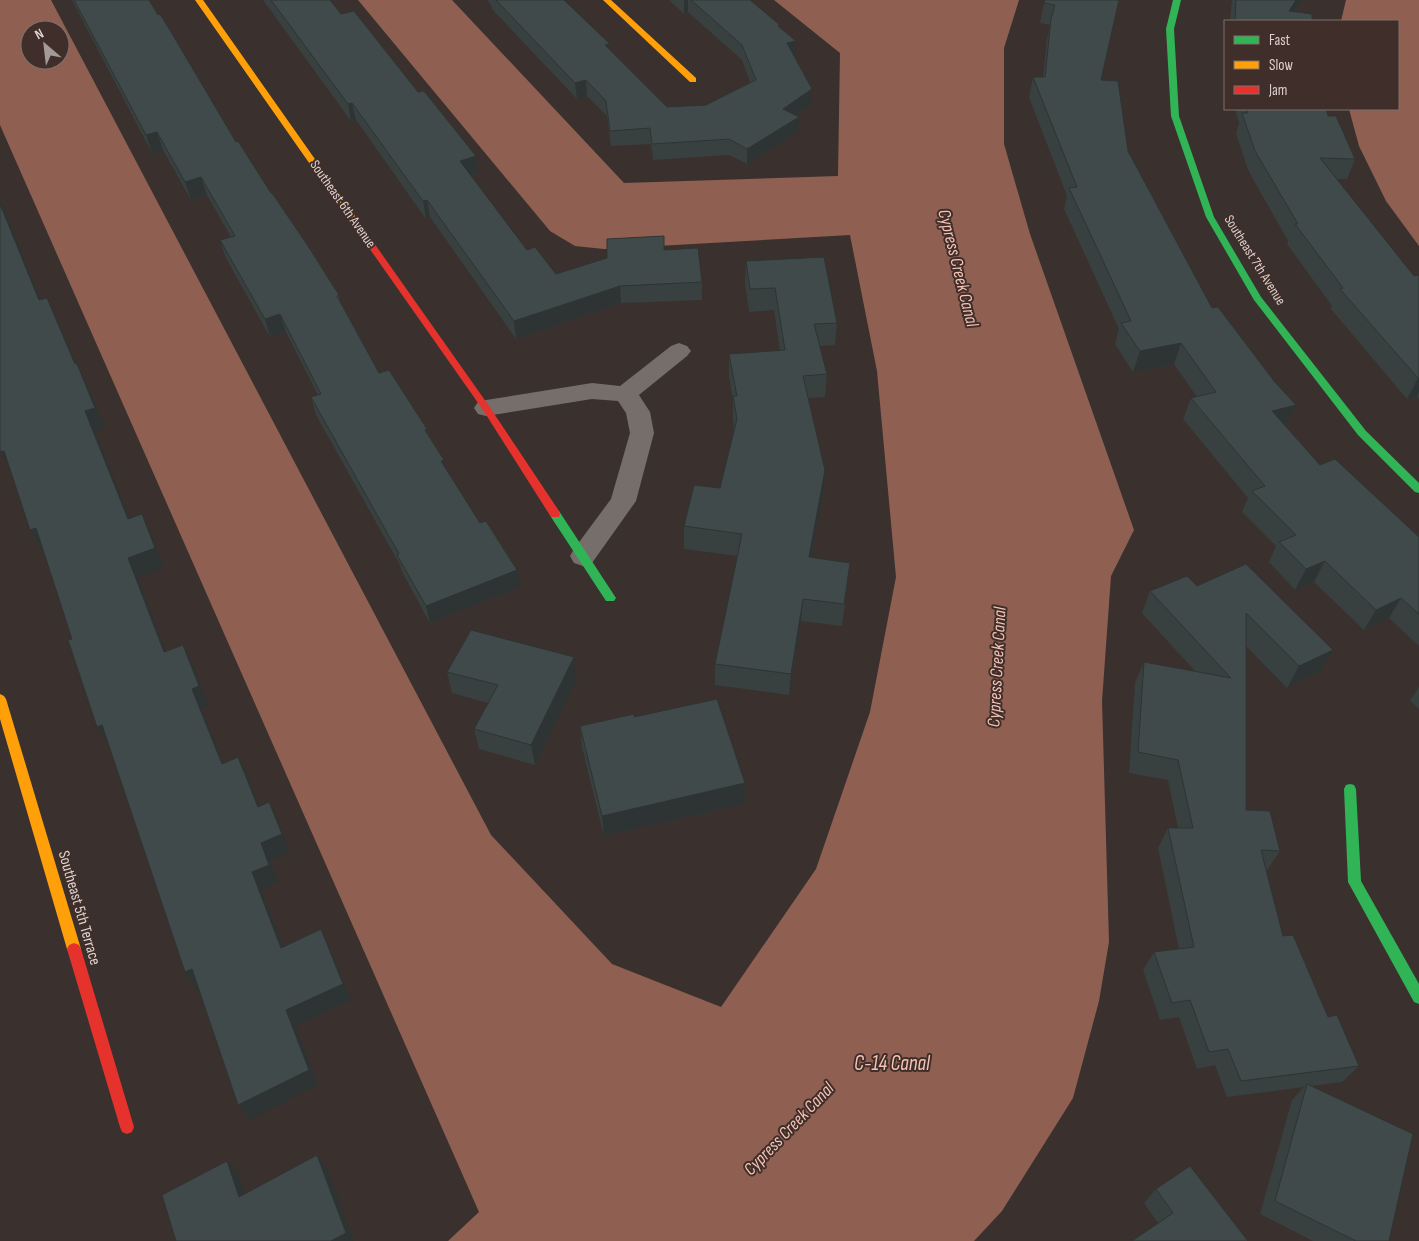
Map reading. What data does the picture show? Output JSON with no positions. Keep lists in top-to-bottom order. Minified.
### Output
{"streets":{"street":["Southeast 6th Avenue","Southeast 7th Avenue","Southeast 5th Terrace"]},"water":["Cypress Creek Canal","C-14 Canal"],"legend":["Fast","Slow","Jam"],"north":"top left"}
